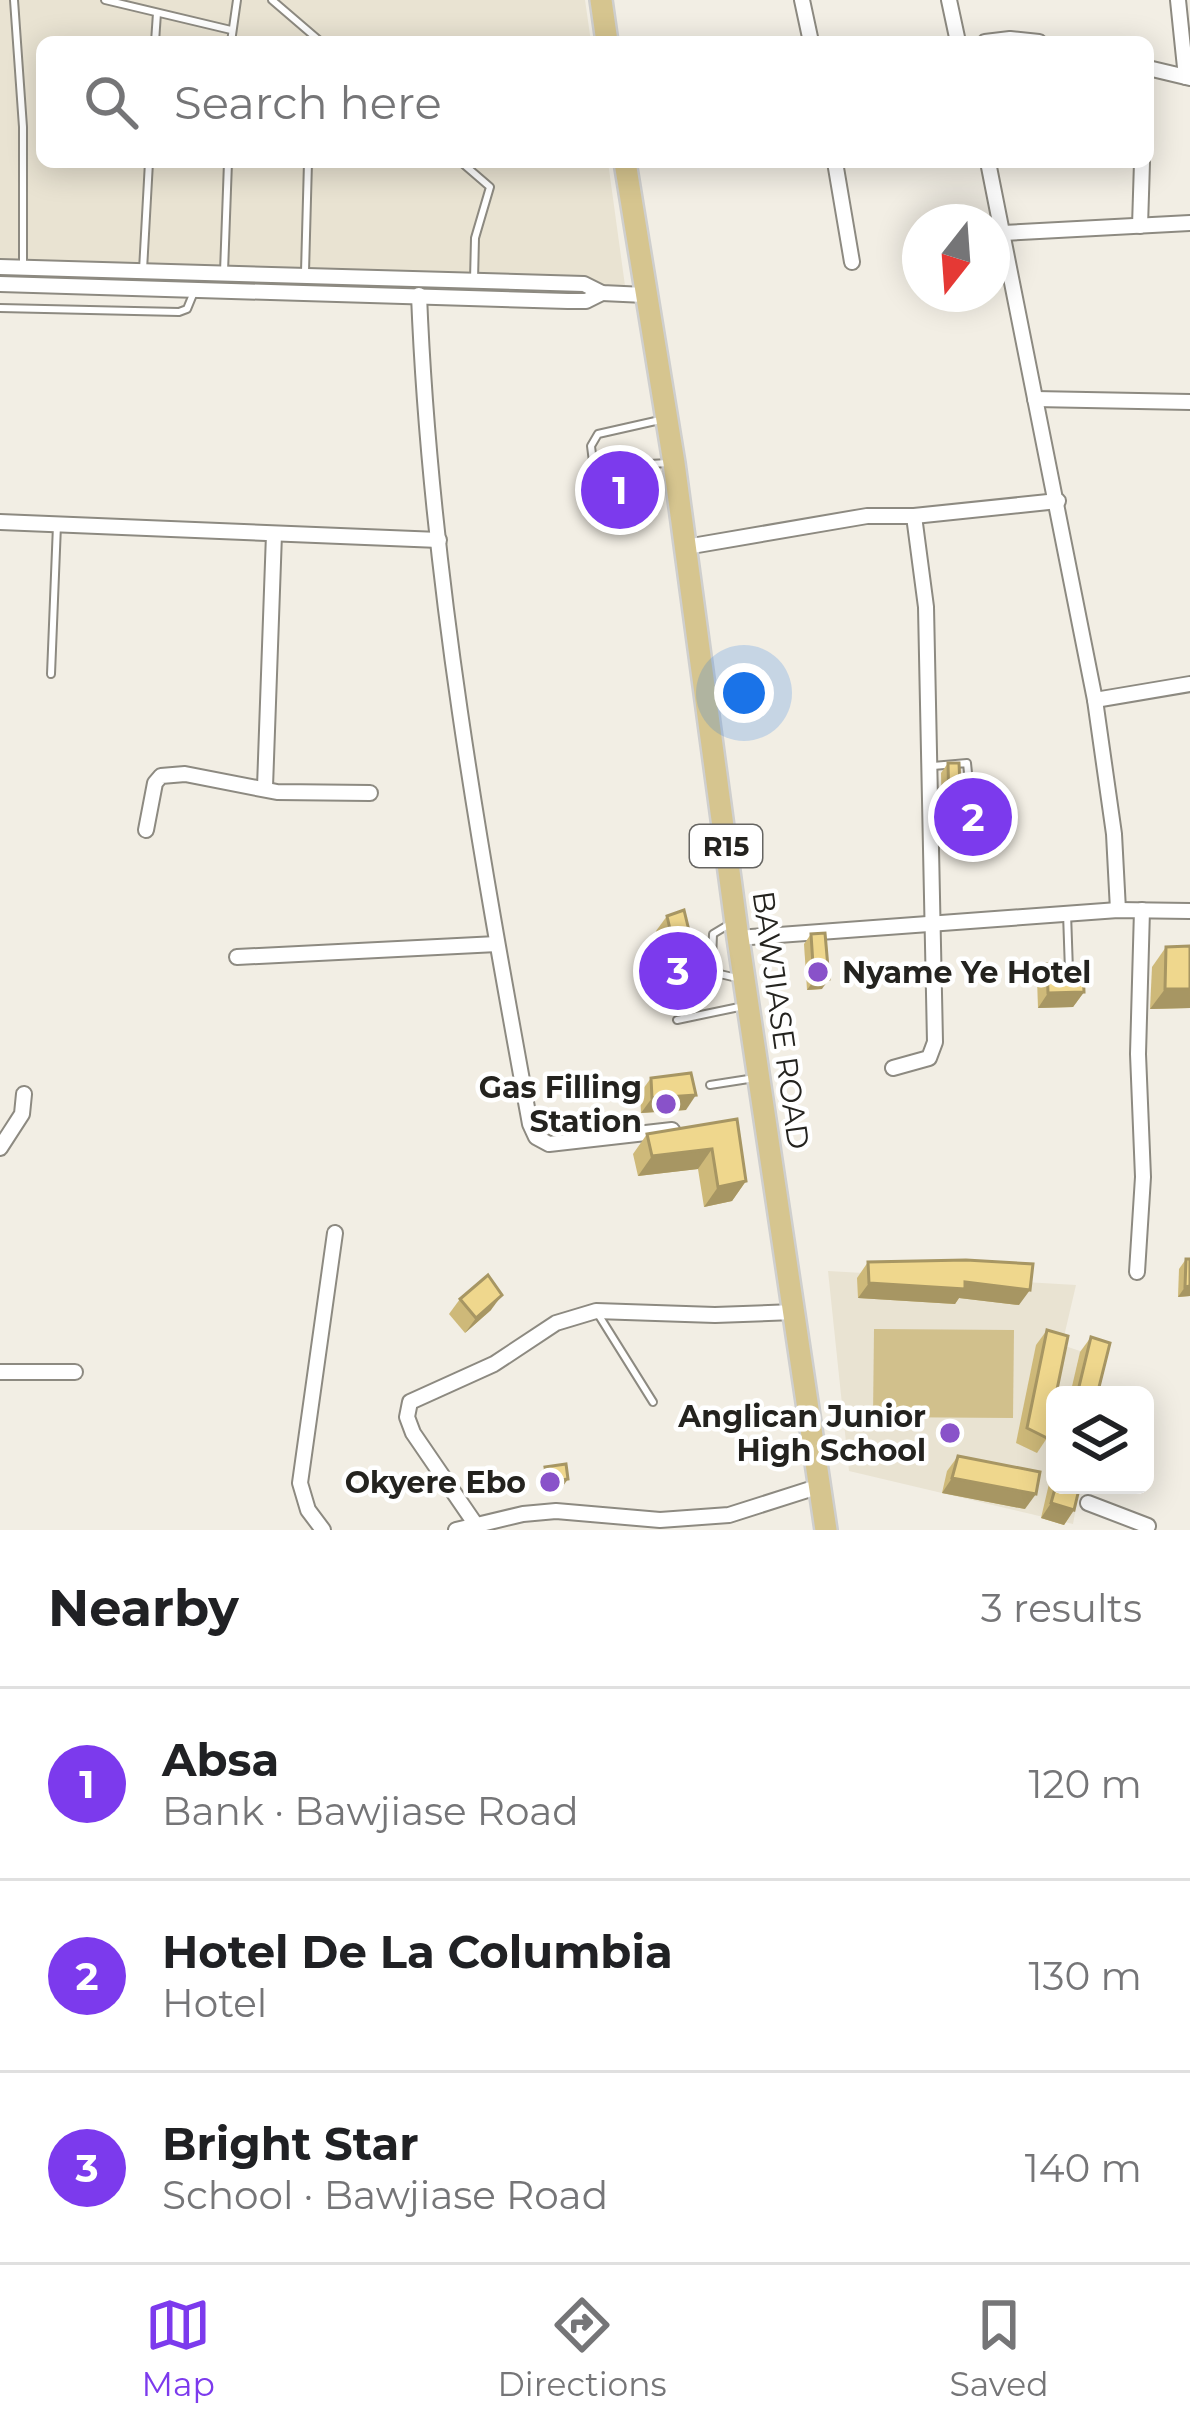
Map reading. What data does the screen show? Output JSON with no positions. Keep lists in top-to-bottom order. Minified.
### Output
{"streets":{"main road":["R15","BAWJIASE ROAD"]},"places":["Nyame Ye Hotel","Gas Filling Station","Anglican Junior High School","Okyere Ebo"],"north":"bottom","page":{"search":"Search here","pins":["1","2","3"],"heading":["Nearby","3 results"],"list":[{"mark":"1","name":"Absa","note":"Bank · Bawjiase Road","value":"120 m"},{"mark":"2","name":"Hotel De La Columbia","note":"Hotel","value":"130 m"},{"mark":"3","name":"Bright Star","note":"School · Bawjiase Road","value":"140 m"}],"nav":["Map","Directions","Saved"]}}
